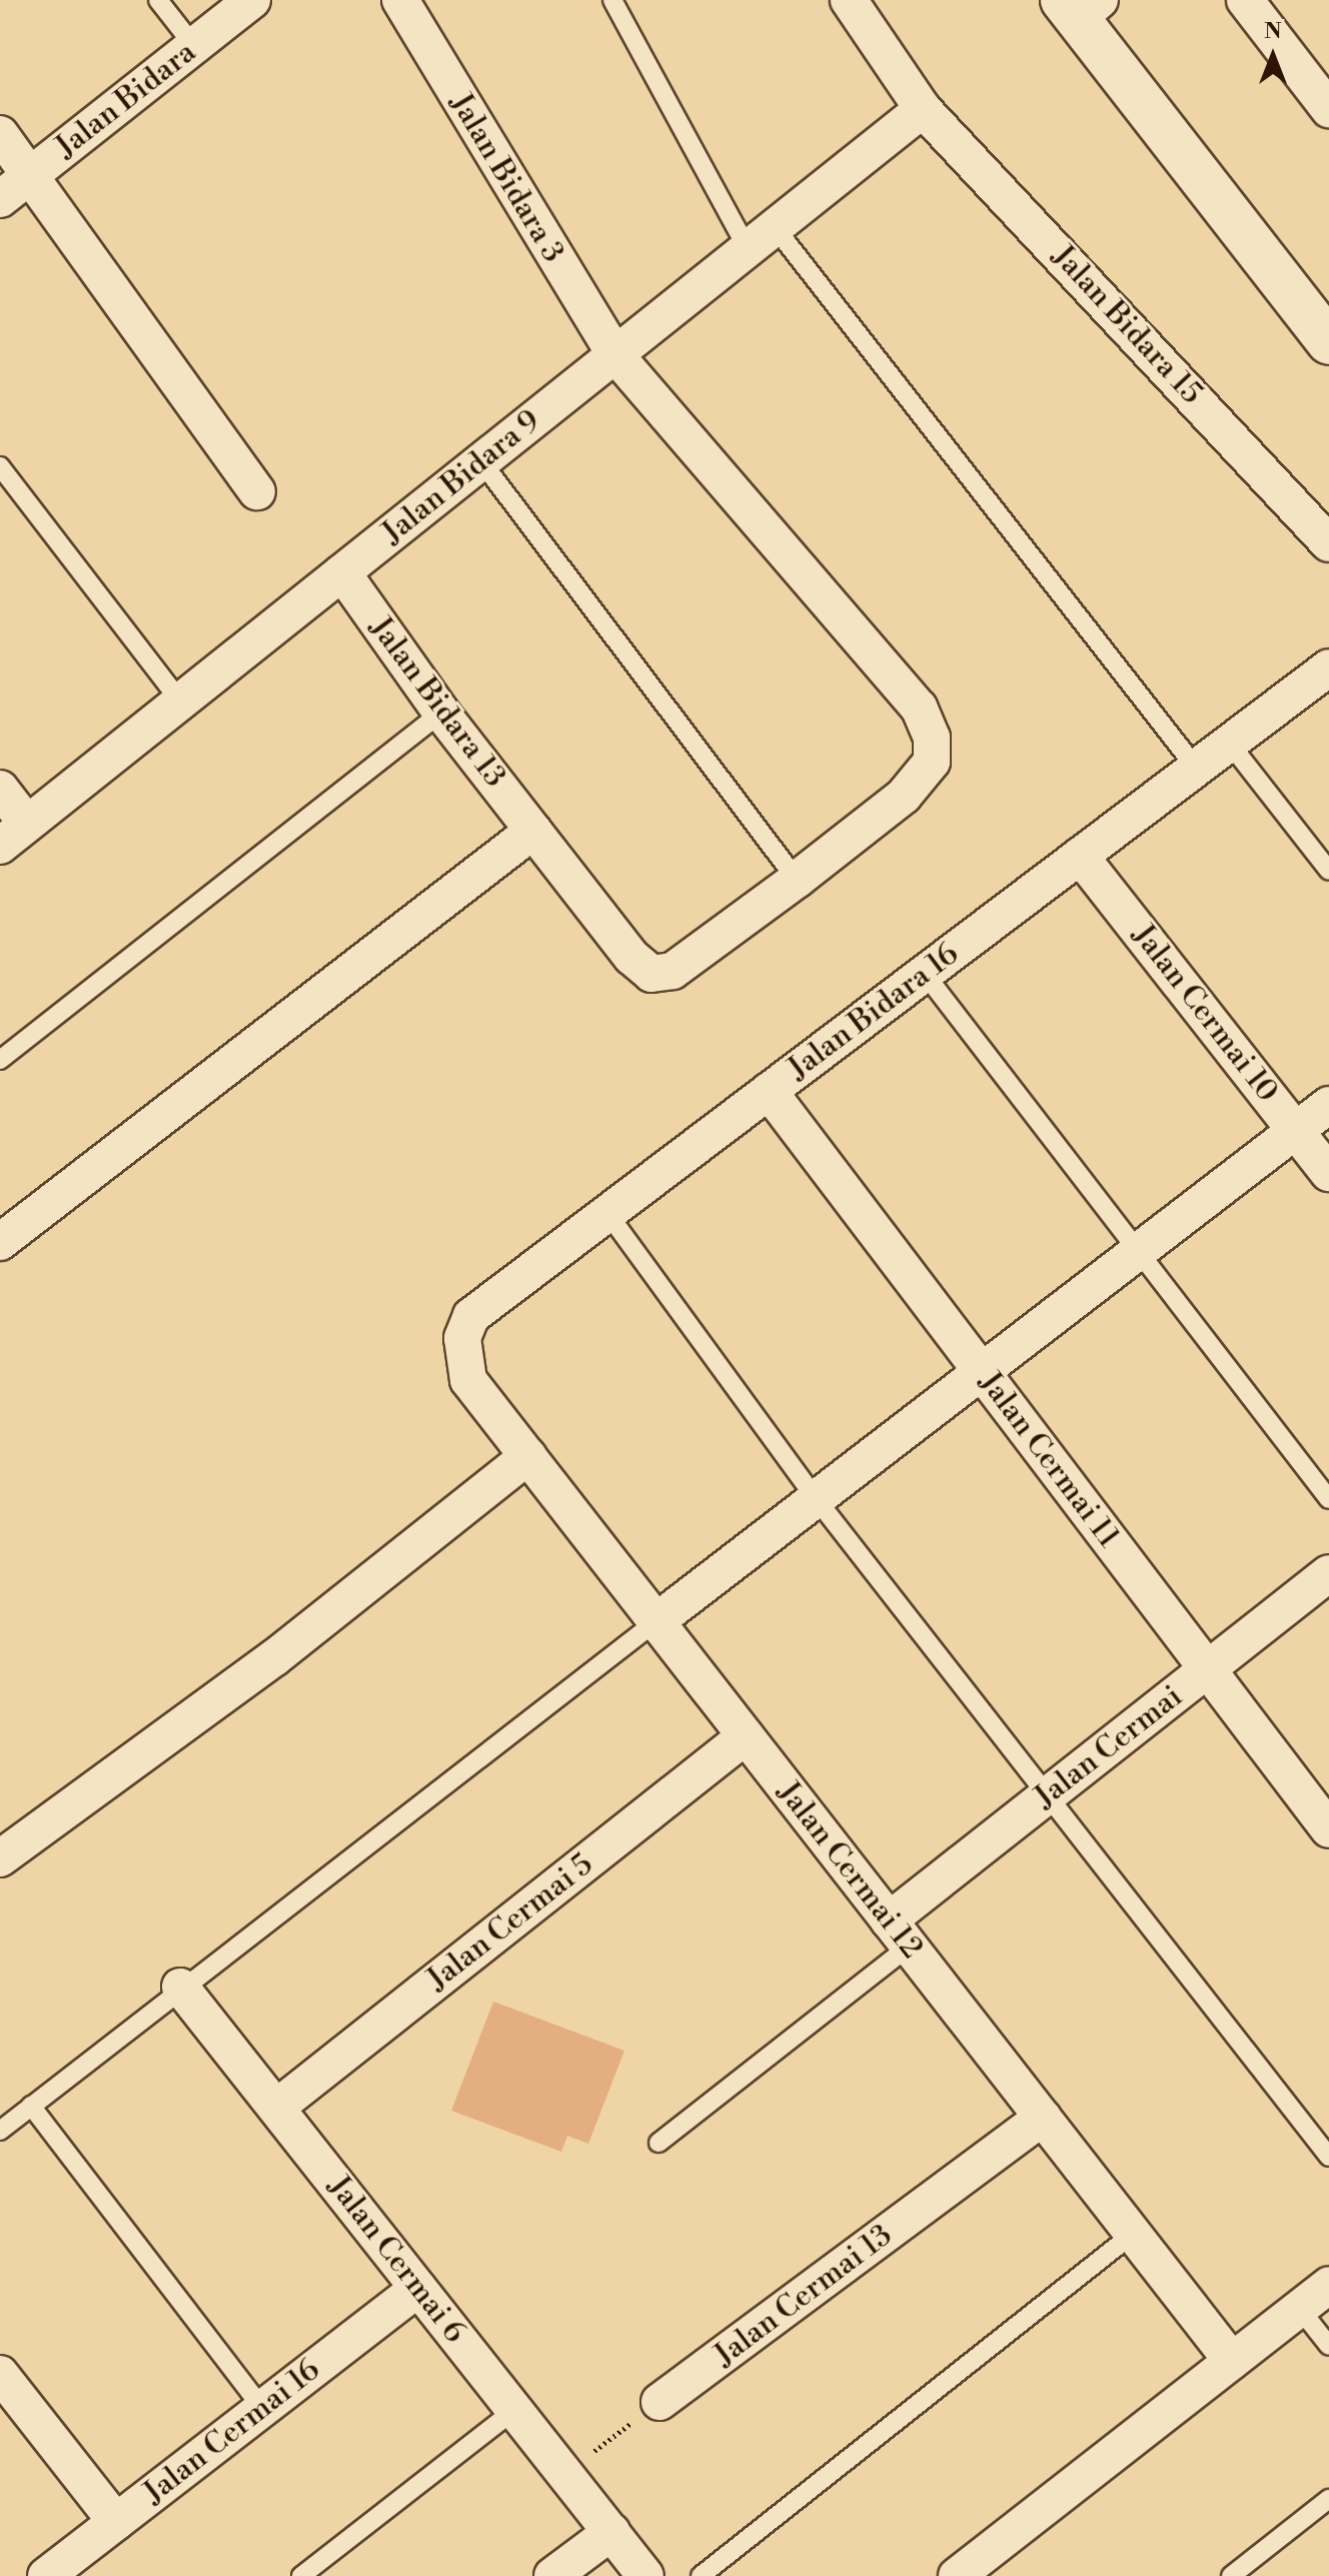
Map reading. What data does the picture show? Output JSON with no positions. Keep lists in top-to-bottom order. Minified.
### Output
{"streets":{"street":["Jalan Bidara","Jalan Bidara 3","Jalan Bidara 15","Jalan Bidara 9","Jalan Bidara 13","Jalan Bidara 16","Jalan Cermai 10","Jalan Cermai 11","Jalan Cermai","Jalan Cermai 12","Jalan Cermai 5","Jalan Cermai 6","Jalan Cermai 13","Jalan Cermai 16"]},"crossings":[["Jalan Bidara 3","Jalan Bidara 9"],["Jalan Bidara 3","Jalan Bidara 13"],["Jalan Bidara 15","Jalan Bidara 9"],["Jalan Bidara 9","Jalan Bidara 13"],["Jalan Bidara 16","Jalan Cermai 10"],["Jalan Bidara 16","Jalan Cermai 11"],["Jalan Bidara 16","Jalan Cermai 12"],["Jalan Cermai 11","Jalan Cermai"],["Jalan Cermai","Jalan Cermai 12"],["Jalan Cermai 12","Jalan Cermai 5"],["Jalan Cermai 12","Jalan Cermai 13"],["Jalan Cermai 5","Jalan Cermai 6"],["Jalan Cermai 6","Jalan Cermai 16"]],"north":"top"}
